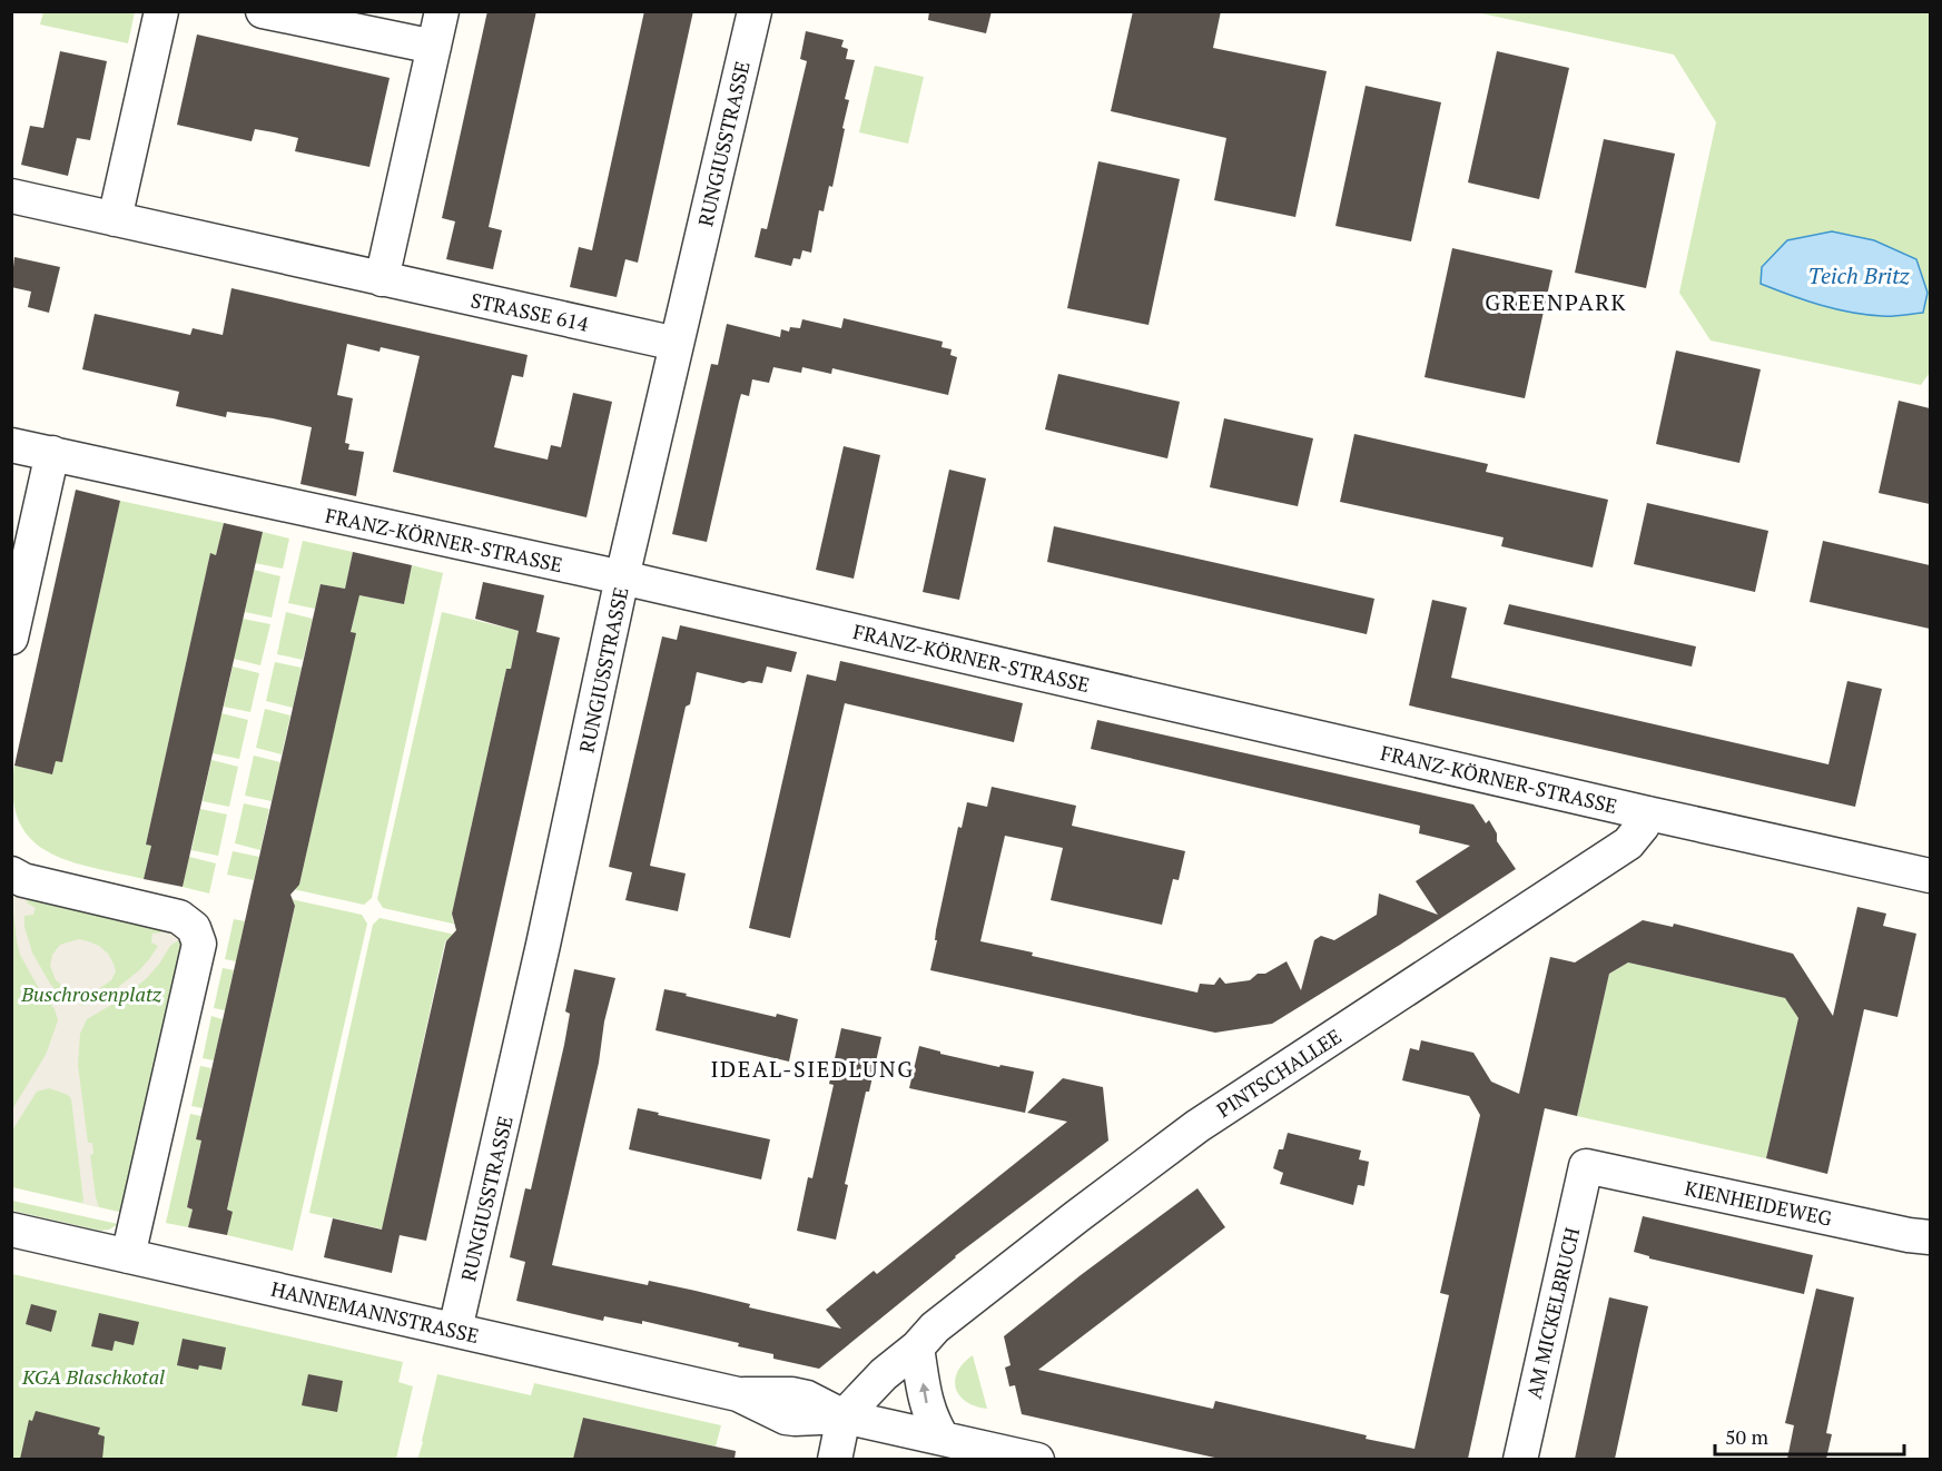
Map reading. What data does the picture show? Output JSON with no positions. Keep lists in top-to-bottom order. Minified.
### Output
{"streets":{"street":["RUNGIUSSTRASSE","STRASSE 614","FRANZ-KÖRNER-STRASSE","PINTSCHALLEE","KIENHEIDEWEG","HANNEMANNSTRASSE","AM MICKELBRUCH"]},"crossings":[["RUNGIUSSTRASSE","STRASSE 614"],["RUNGIUSSTRASSE","FRANZ-KÖRNER-STRASSE"],["RUNGIUSSTRASSE","HANNEMANNSTRASSE"],["FRANZ-KÖRNER-STRASSE","PINTSCHALLEE"],["PINTSCHALLEE","HANNEMANNSTRASSE"],["KIENHEIDEWEG","AM MICKELBRUCH"]],"districts":["GREENPARK","IDEAL-SIEDLUNG"],"water":["Teich Britz"],"parks":["Buschrosenplatz","KGA Blaschkotal"],"scale_bar":"50 m"}
